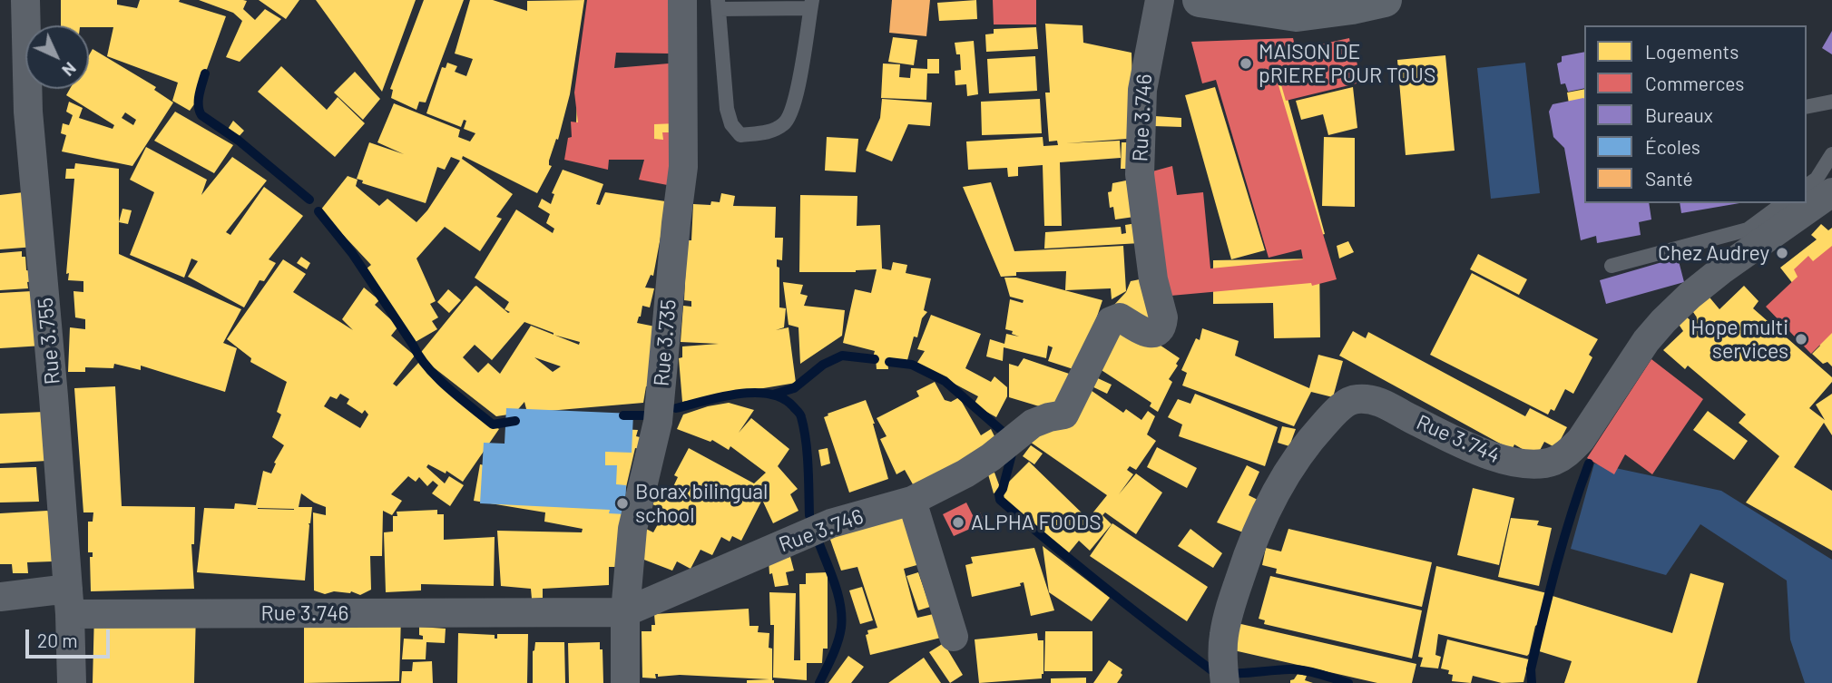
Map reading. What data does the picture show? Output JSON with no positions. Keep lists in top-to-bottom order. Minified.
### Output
{"streets":{"street":["Rue 3.746","Rue 3.755","Rue 3.735","Rue 3.744"]},"crossings":[["Rue 3.746","Rue 3.755"],["Rue 3.746","Rue 3.735"]],"places":["MAISON DE pRIERE POUR TOUS","Chez Audrey","Hope multi services","Borax bilingual school","ALPHA FOODS"],"legend":["Logements","Commerces","Bureaux","Écoles","Santé"],"scale_bar":"20 m","north":"bottom right"}
